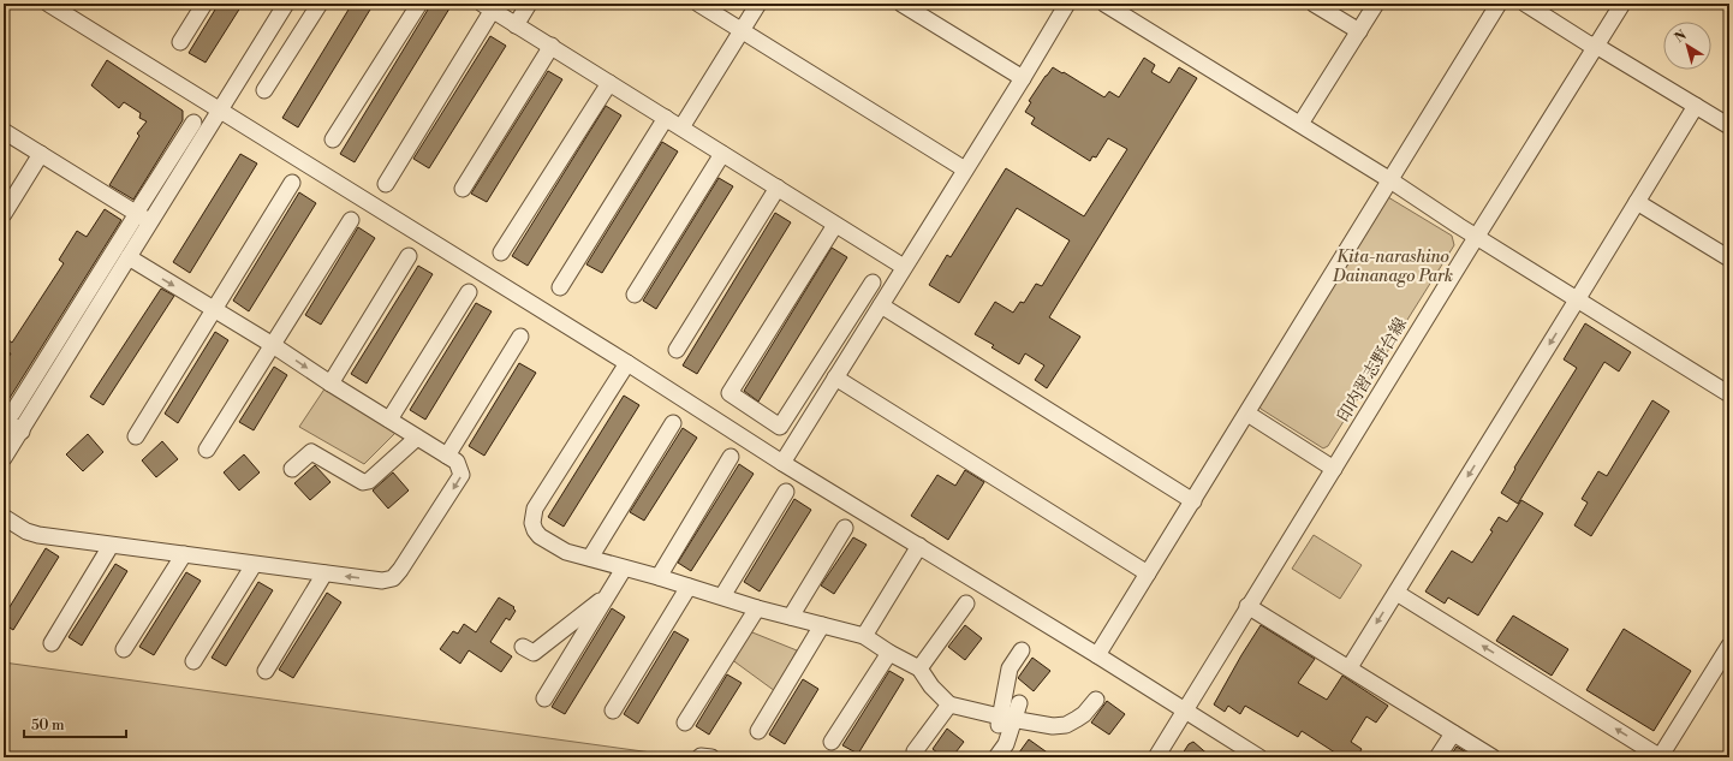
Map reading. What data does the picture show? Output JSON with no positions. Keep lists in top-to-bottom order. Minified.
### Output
{"streets":{"street":["印内習志野台線"]},"parks":["Kita-narashino Dainanago Park"],"scale_bar":"50 m","north":"top left"}
